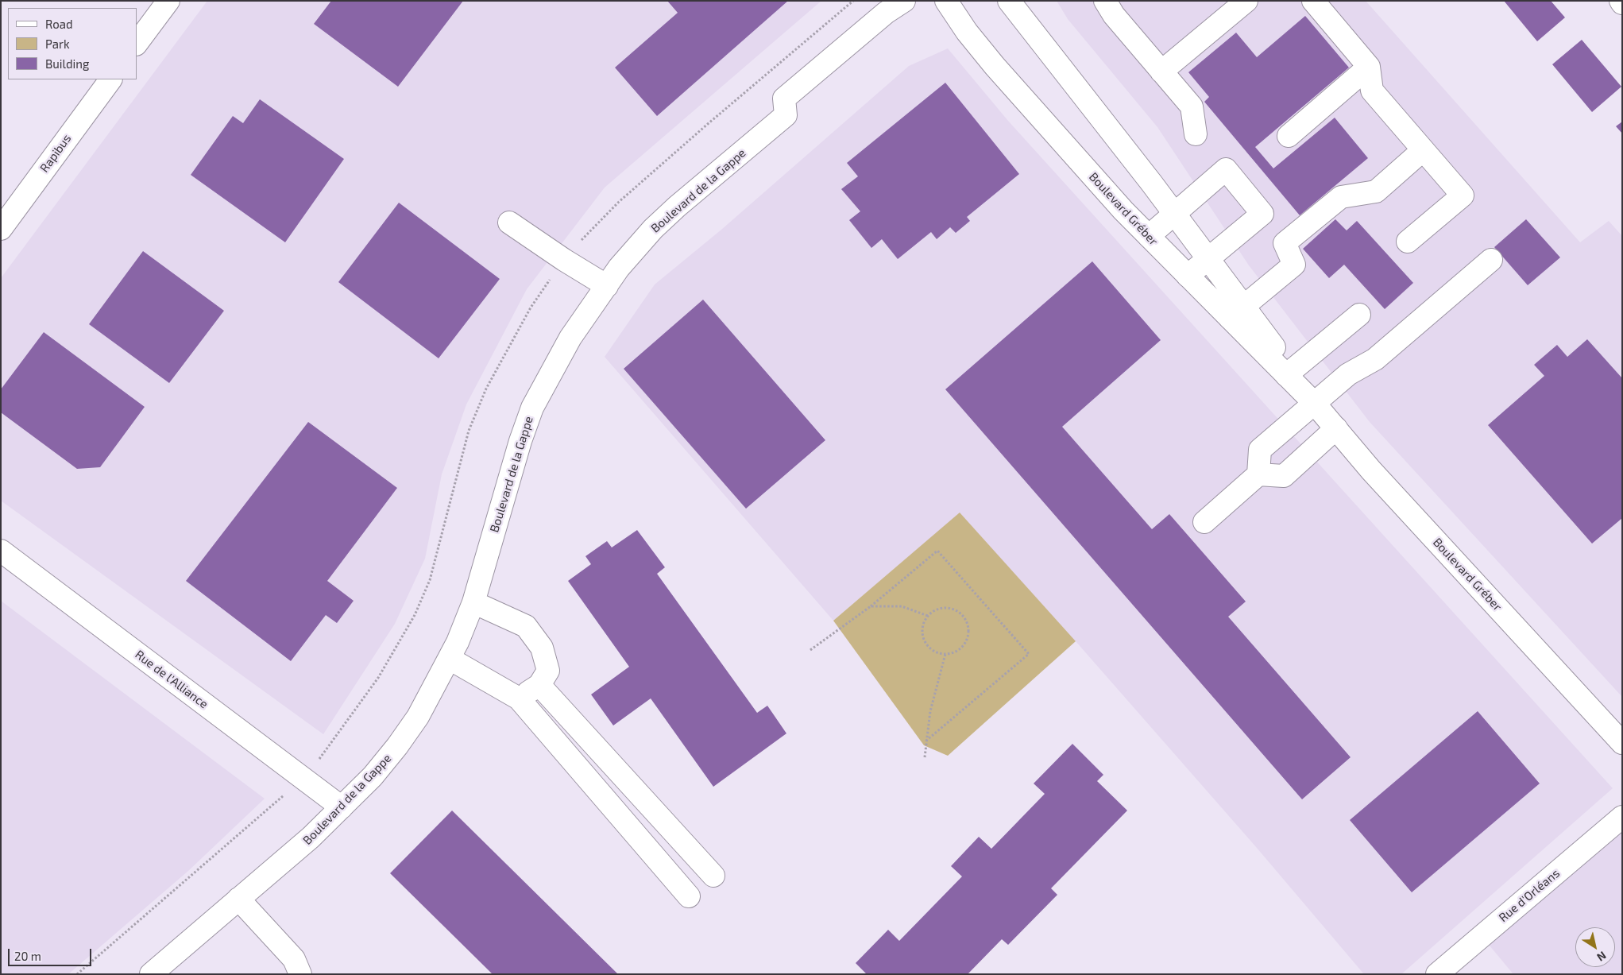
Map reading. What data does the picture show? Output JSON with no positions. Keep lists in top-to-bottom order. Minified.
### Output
{"streets":{"street":["Rapibus","Boulevard de la Gappe","Boulevard Gréber","Rue de l'Alliance","Rue d'Orléans"]},"crossings":[["Boulevard de la Gappe","Rue de l'Alliance"]],"legend":["Road","Park","Building"],"scale_bar":"20 m","north":"bottom right"}
